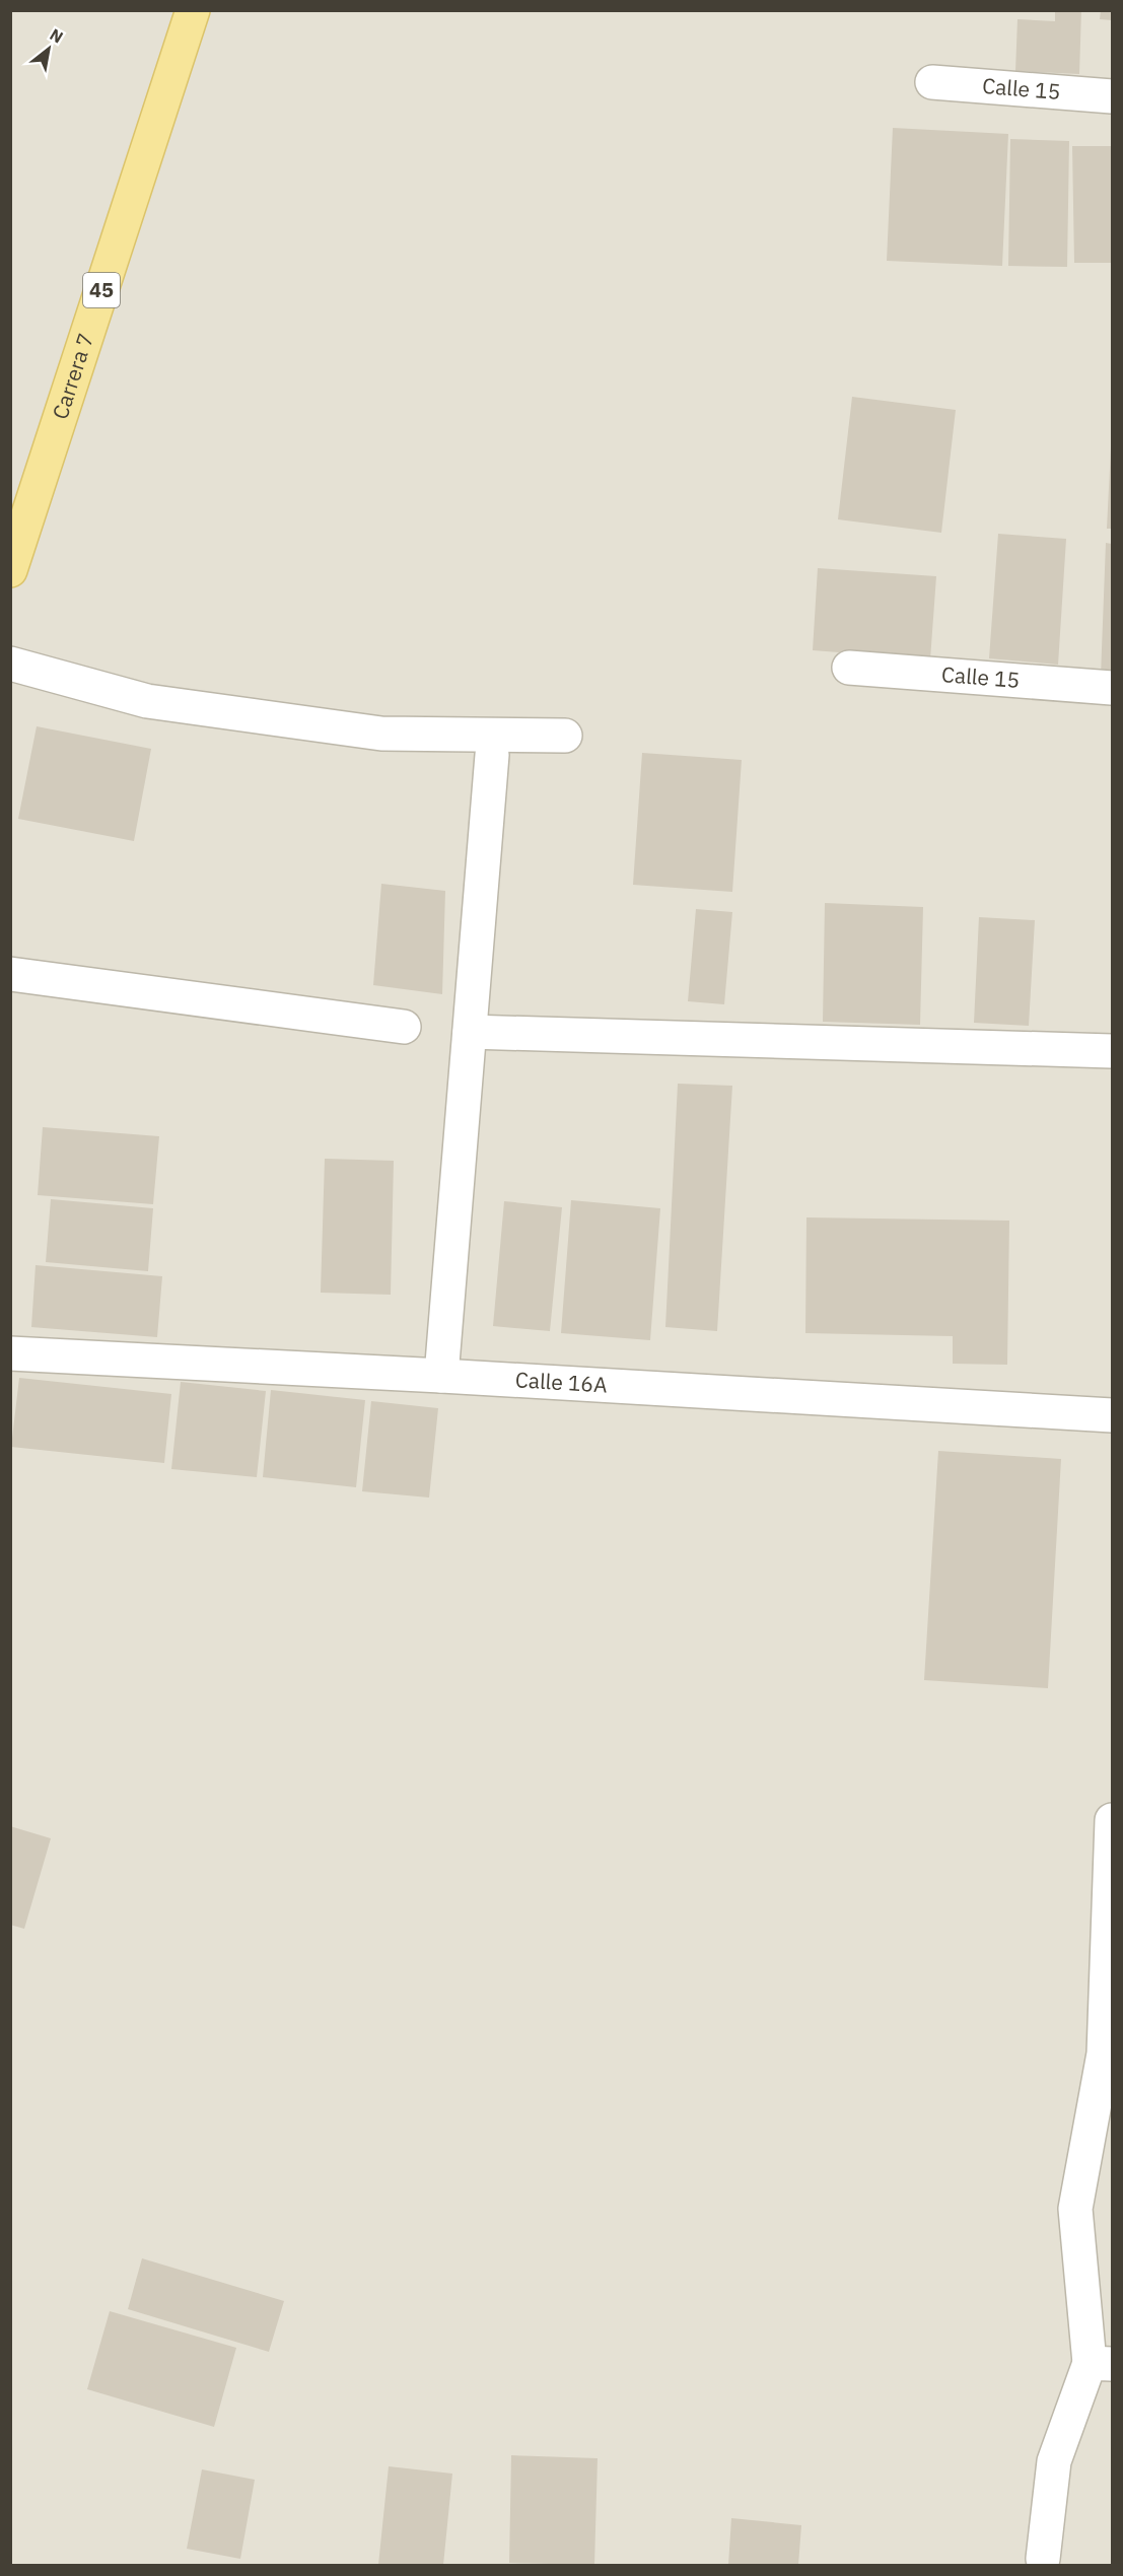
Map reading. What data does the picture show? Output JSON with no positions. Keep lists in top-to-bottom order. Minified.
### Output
{"streets":{"main road":["45","Carrera 7"],"street":["Calle 15","Calle 16A"]},"north":"top right"}
